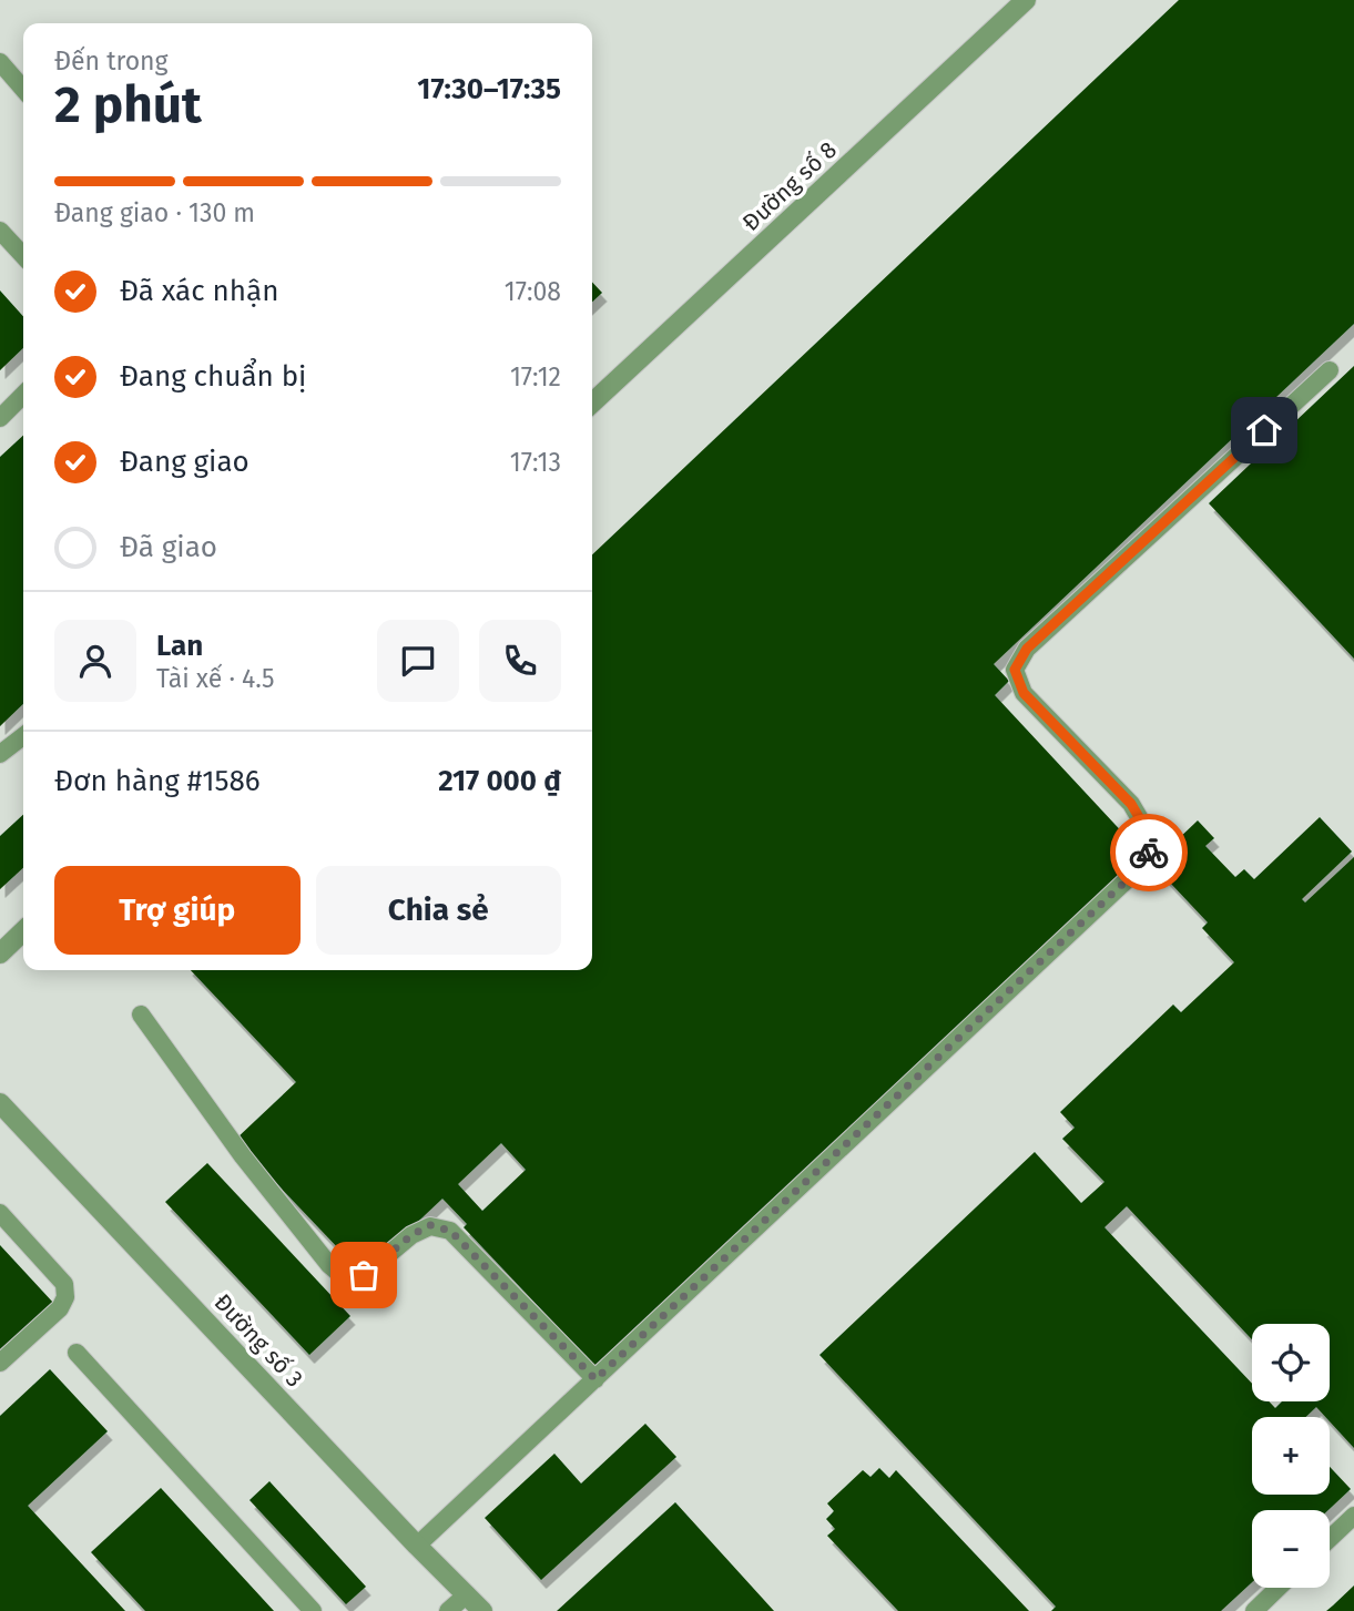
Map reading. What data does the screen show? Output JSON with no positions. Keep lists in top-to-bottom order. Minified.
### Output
{"streets":{"street":["Đường số 8","Đường số 3"]},"page":{"heading":["2 phút","Đến trong","17:30–17:35"],"panel":["Lan","Tài xế · 4.5","Đơn hàng #1586","217 000 ₫"],"bar":"Đang giao · 130 m","list":[["Đã xác nhận","17:08"],["Đang chuẩn bị","17:12"],["Đang giao","17:13"],"Đã giao"],"buttons":["Trợ giúp","Chia sẻ"],"map_buttons":["+","−"]}}
